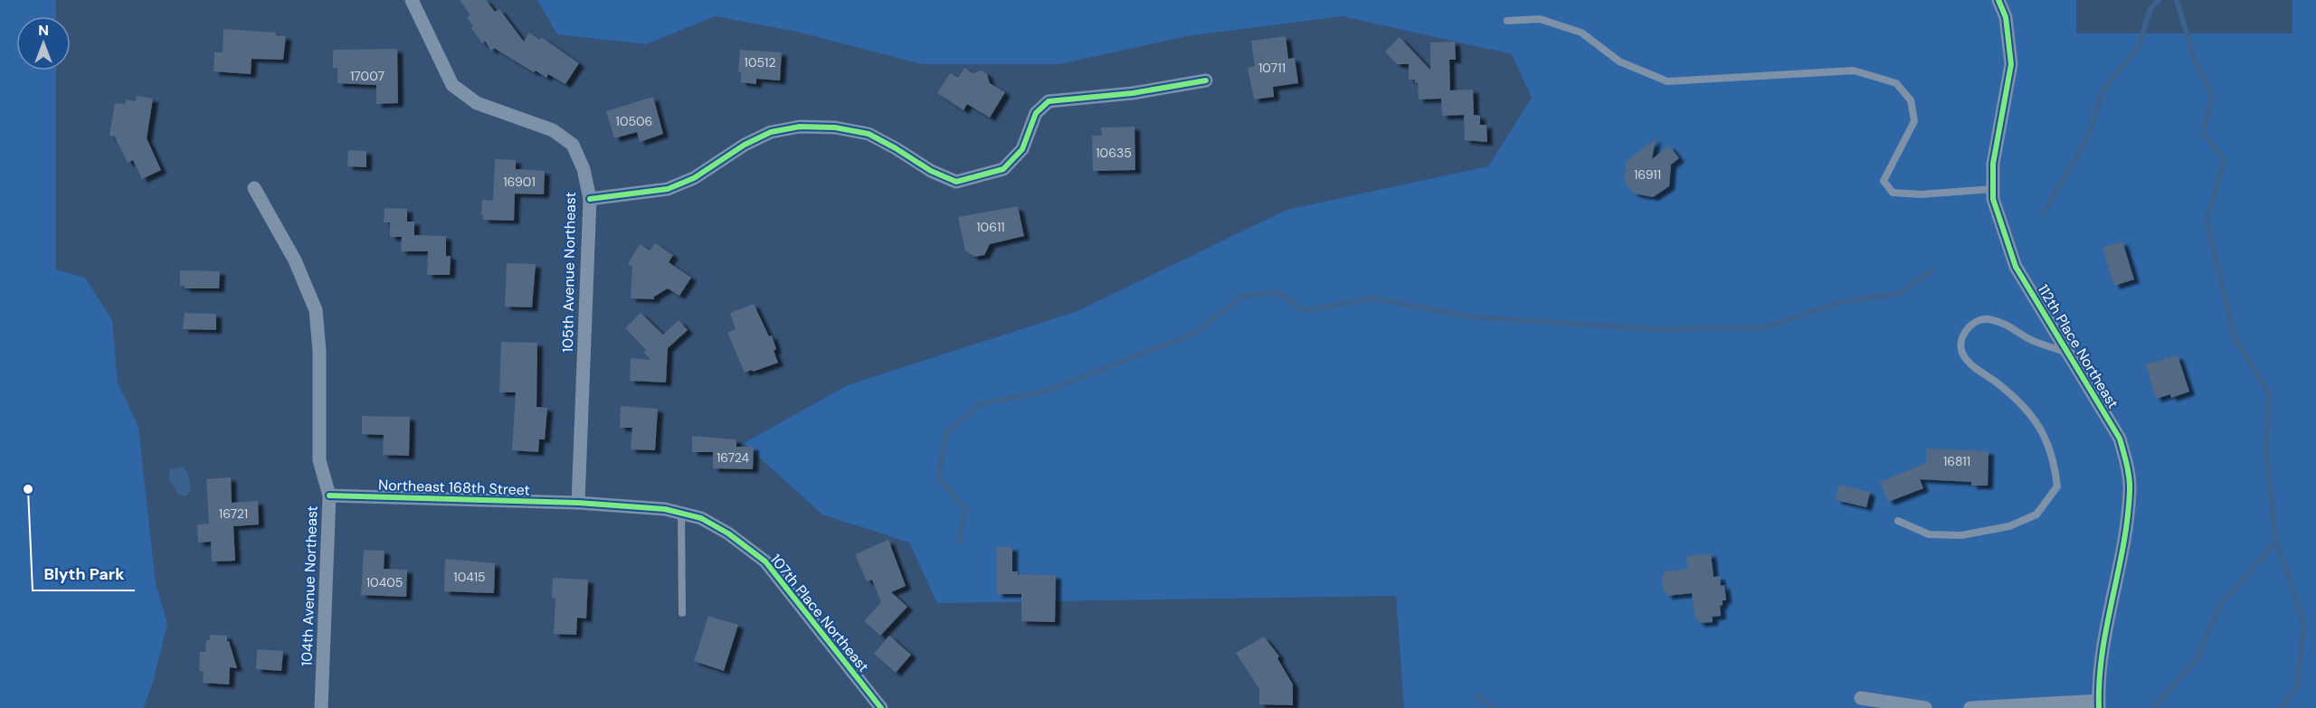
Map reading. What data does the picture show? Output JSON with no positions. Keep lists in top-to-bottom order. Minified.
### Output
{"streets":{"street":["105th Avenue Northeast","112th Place Northeast","Northeast 168th Street","104th Avenue Northeast","107th Place Northeast"]},"crossings":[["105th Avenue Northeast","Northeast 168th Street"],["105th Avenue Northeast","107th Place Northeast"],["Northeast 168th Street","104th Avenue Northeast"],["Northeast 168th Street","107th Place Northeast"]],"places":["Blyth Park"],"house_numbers":["10512","10711","17007","10506","10635","16911","16901","10611","16724","16811","16721","10415","10405"],"north":"top"}
